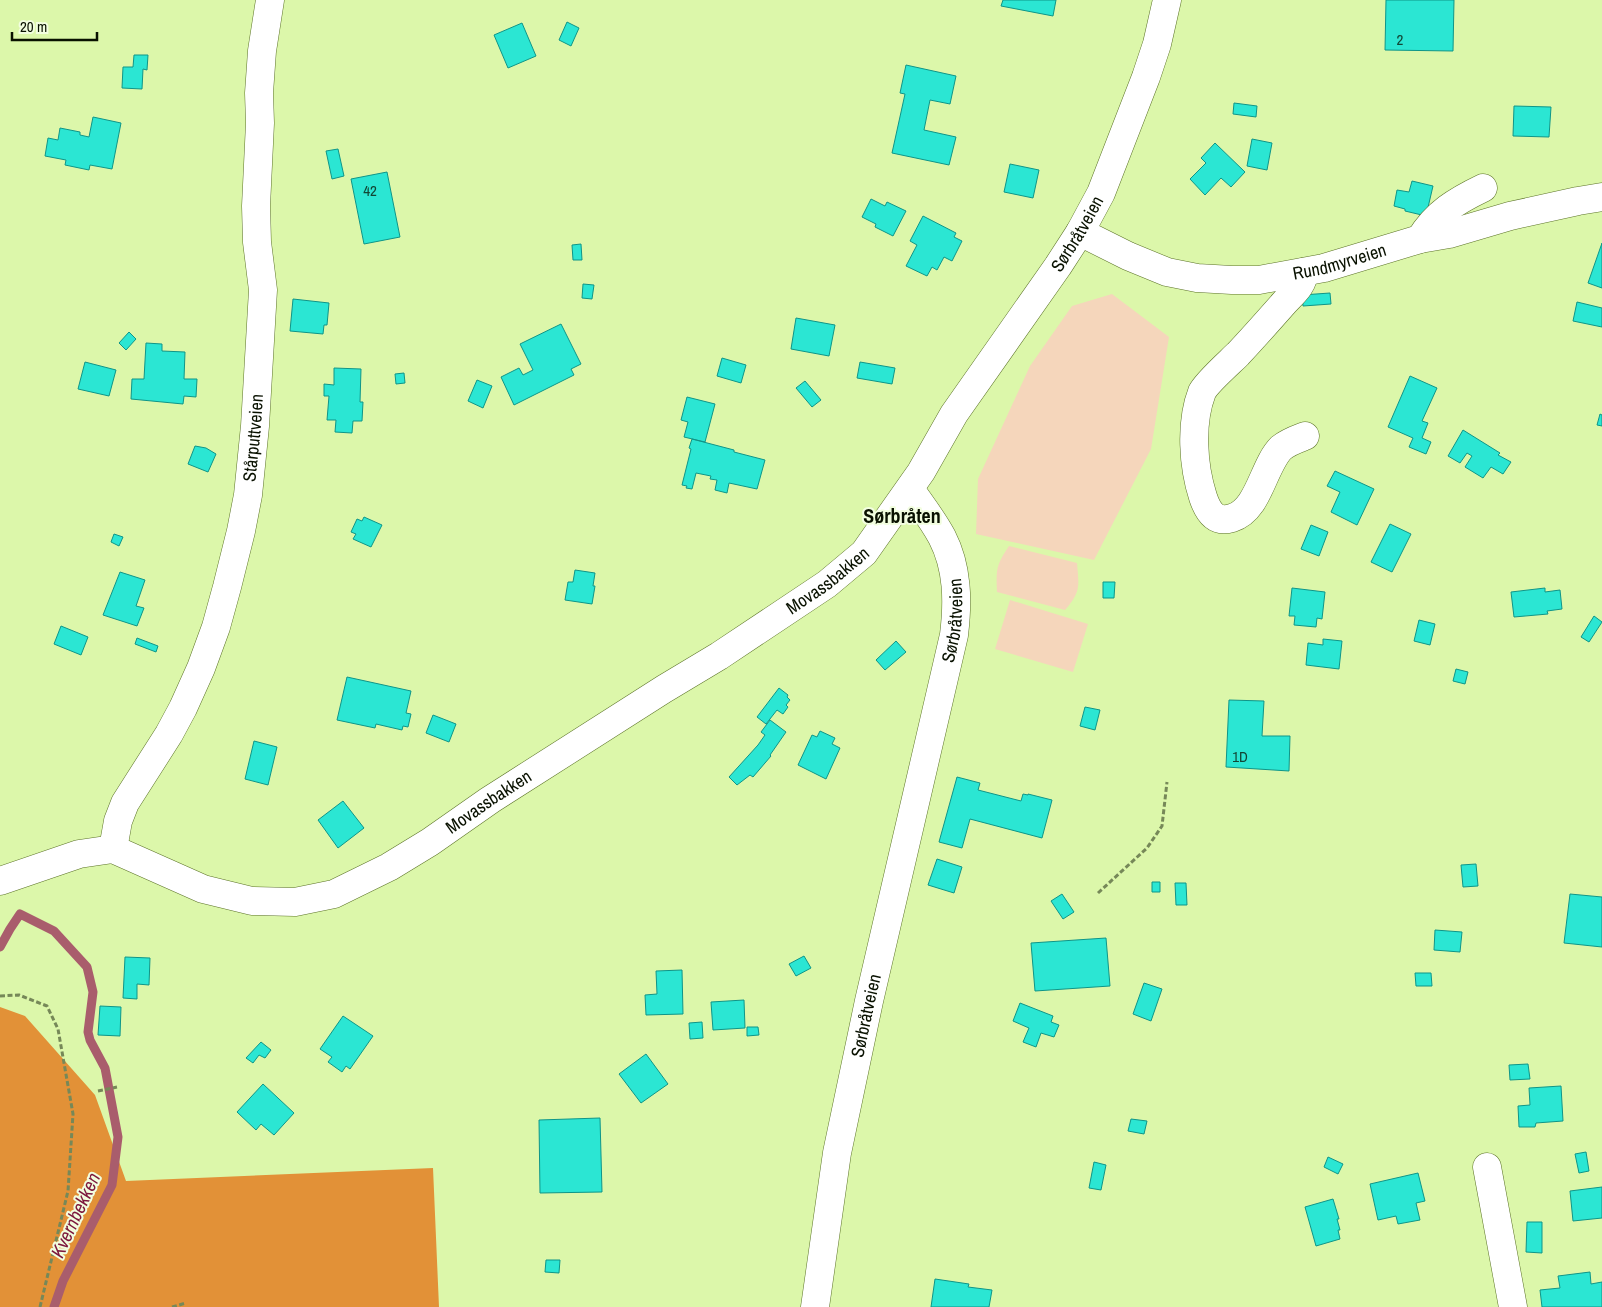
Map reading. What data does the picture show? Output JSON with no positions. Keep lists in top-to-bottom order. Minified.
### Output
{"streets":{"street":["Sørbråtveien","Rundmyrveien","Stårputtveien","Movassbakken"]},"crossings":[["Sørbråtveien","Rundmyrveien"],["Sørbråtveien","Movassbakken"],["Stårputtveien","Movassbakken"]],"districts":["Sørbråten"],"water":["Kvernbekken"],"house_numbers":["2","42","1D"],"scale_bar":"20 m"}
